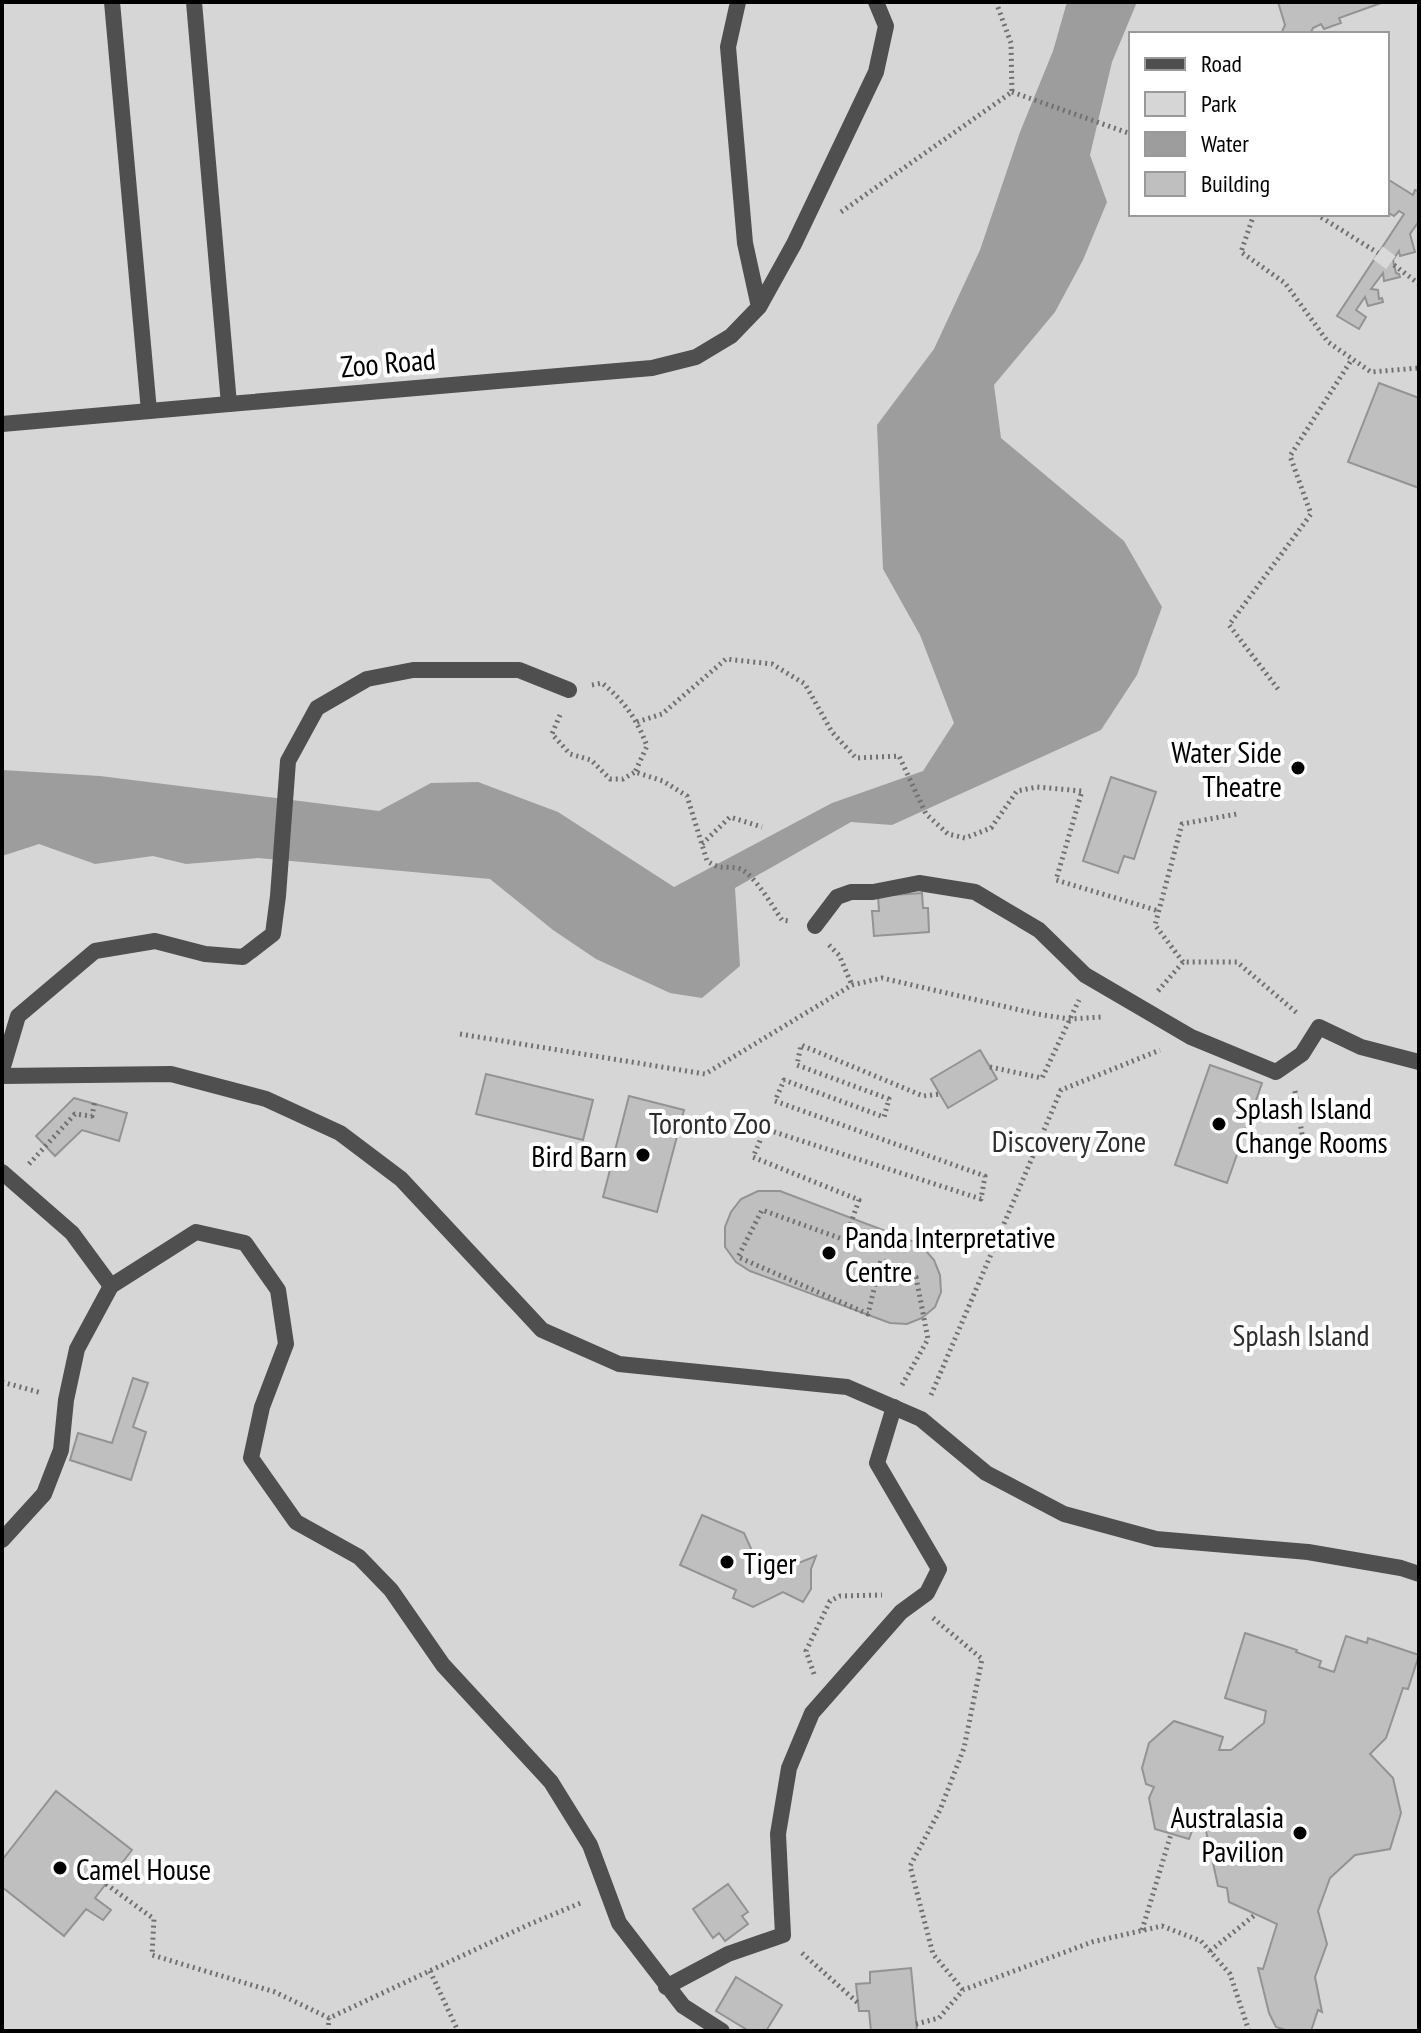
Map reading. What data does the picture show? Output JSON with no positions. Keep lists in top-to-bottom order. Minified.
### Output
{"streets":{"street":["Zoo Road"]},"parks":["Toronto Zoo","Discovery Zone","Splash Island"],"places":["Water Side Theatre","Splash Island Change Rooms","Bird Barn","Panda Interpretative Centre","Tiger","Australasia Pavilion","Camel House"],"legend":["Road","Park","Water","Building"]}
